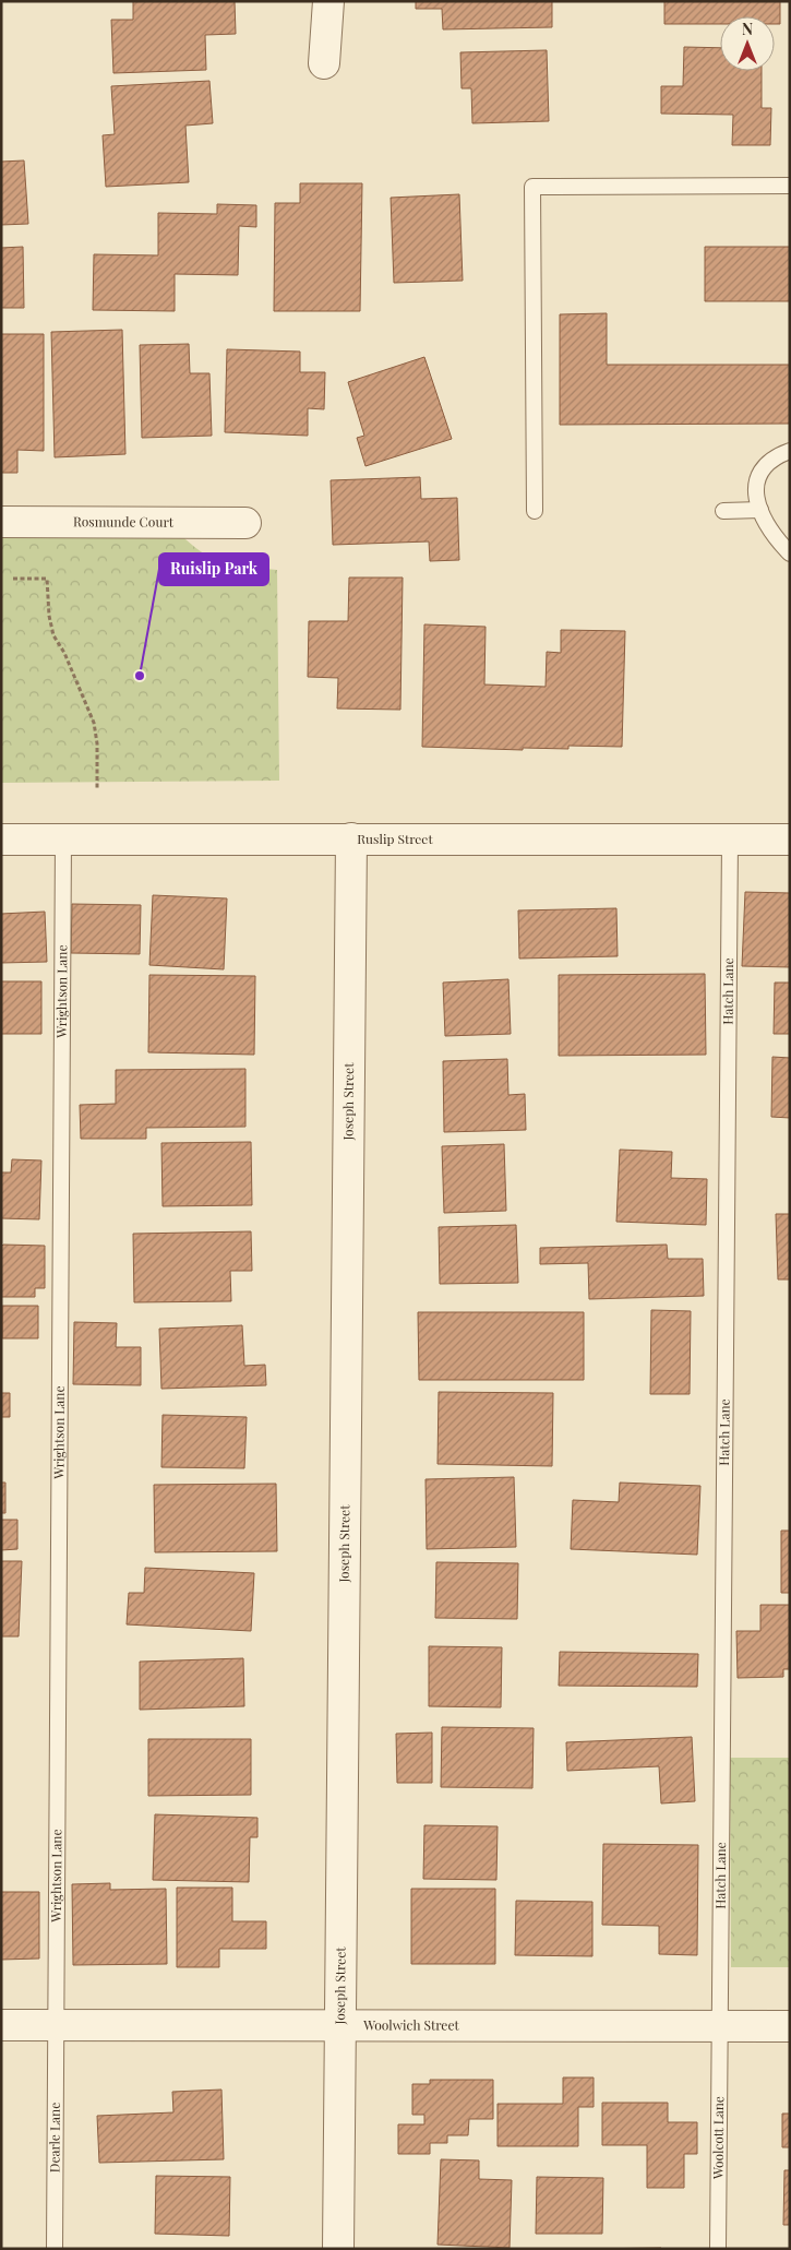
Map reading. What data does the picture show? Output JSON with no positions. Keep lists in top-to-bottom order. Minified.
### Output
{"streets":{"street":["Rosmunde Court","Ruslip Street","Joseph Street","Woolwich Street"],"lane":["Wrightson Lane","Hatch Lane","Dearle Lane","Woolcott Lane"]},"crossings":[["Ruslip Street","Wrightson Lane"],["Ruslip Street","Hatch Lane"],["Ruslip Street","Joseph Street"],["Wrightson Lane","Woolwich Street"],["Wrightson Lane","Dearle Lane"],["Hatch Lane","Woolwich Street"],["Hatch Lane","Woolcott Lane"],["Joseph Street","Woolwich Street"],["Woolwich Street","Dearle Lane"],["Woolwich Street","Woolcott Lane"]],"places":["Ruislip Park"],"north":"top"}
